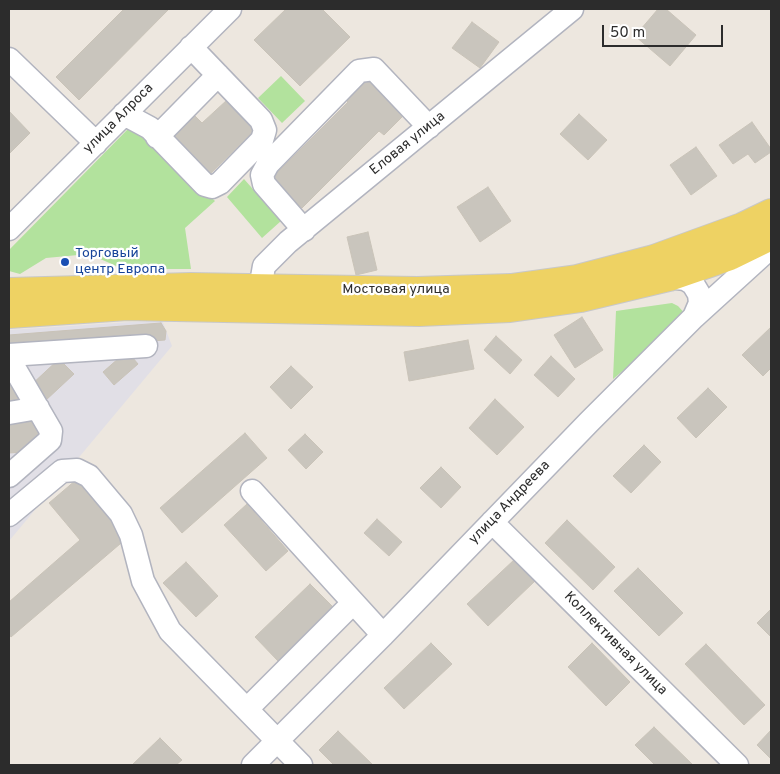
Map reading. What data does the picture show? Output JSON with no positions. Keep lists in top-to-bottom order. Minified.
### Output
{"streets":{"main road":["Мостовая улица"],"street":["улица Алроса","Еловая улица","улица Андреева","Коллективная улица"]},"crossings":[["Еловая улица","Мостовая улица"],["улица Андреева","Коллективная улица"]],"places":["Торговый центр Европа"],"scale_bar":"50 m"}
